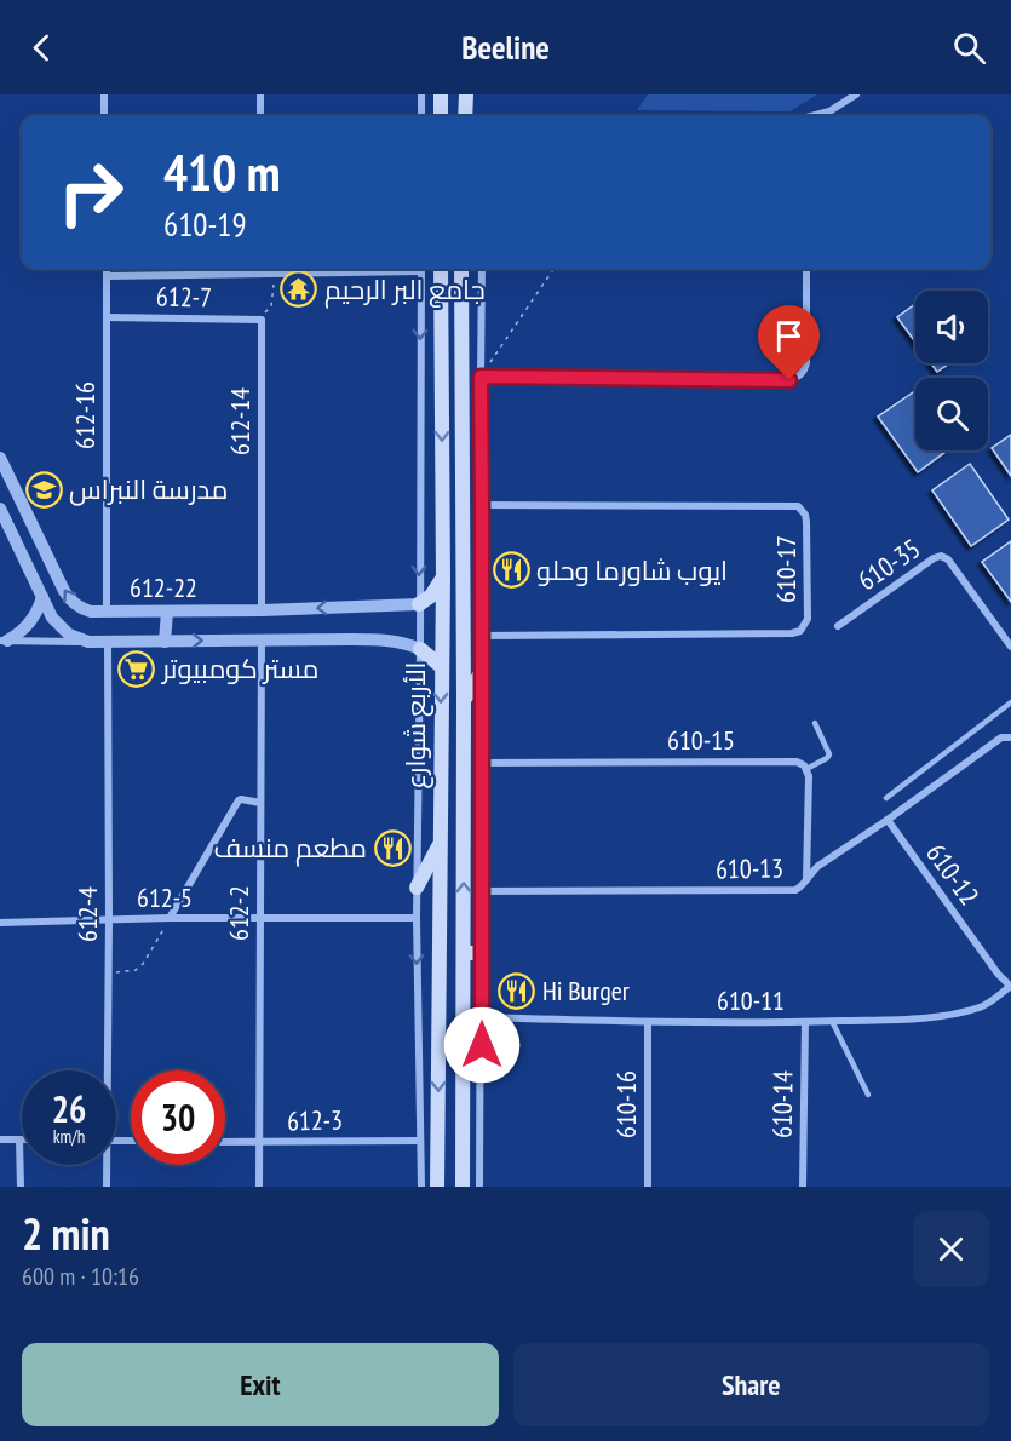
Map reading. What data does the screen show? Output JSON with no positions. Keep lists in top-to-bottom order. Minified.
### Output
{"streets":{"main road":["الأربع شوارع"],"street":["612-7","612-16","612-14","610-35","610-17","612-22","610-15","610-13","610-12","612-5","612-2","612-4","610-11","610-16","610-14","612-3"]},"crossings":[["612-7","612-16"],["612-7","612-14"],["612-16","612-22"],["612-14","612-22"],["612-22","612-2"],["612-22","612-4"],["610-13","610-12"],["610-12","610-11"],["612-5","612-2"],["612-5","612-4"],["612-2","612-3"],["610-11","610-16"],["610-11","610-14"]],"places":{"temple":["جامع البر الرحيم"],"school or university":["مدرسة النبراس"],"restaurant":["ايوب شاورما وحلو","مطعم منسف","Hi Burger"],"supermarket":["مستر كومبيوتر"]},"page":{"header":"Beeline","turn":["410 m","610-19"],"speed":"26 km/h","limit":"30","heading":["2 min","600 m · 10:16"],"buttons":["Exit","Share"]}}
